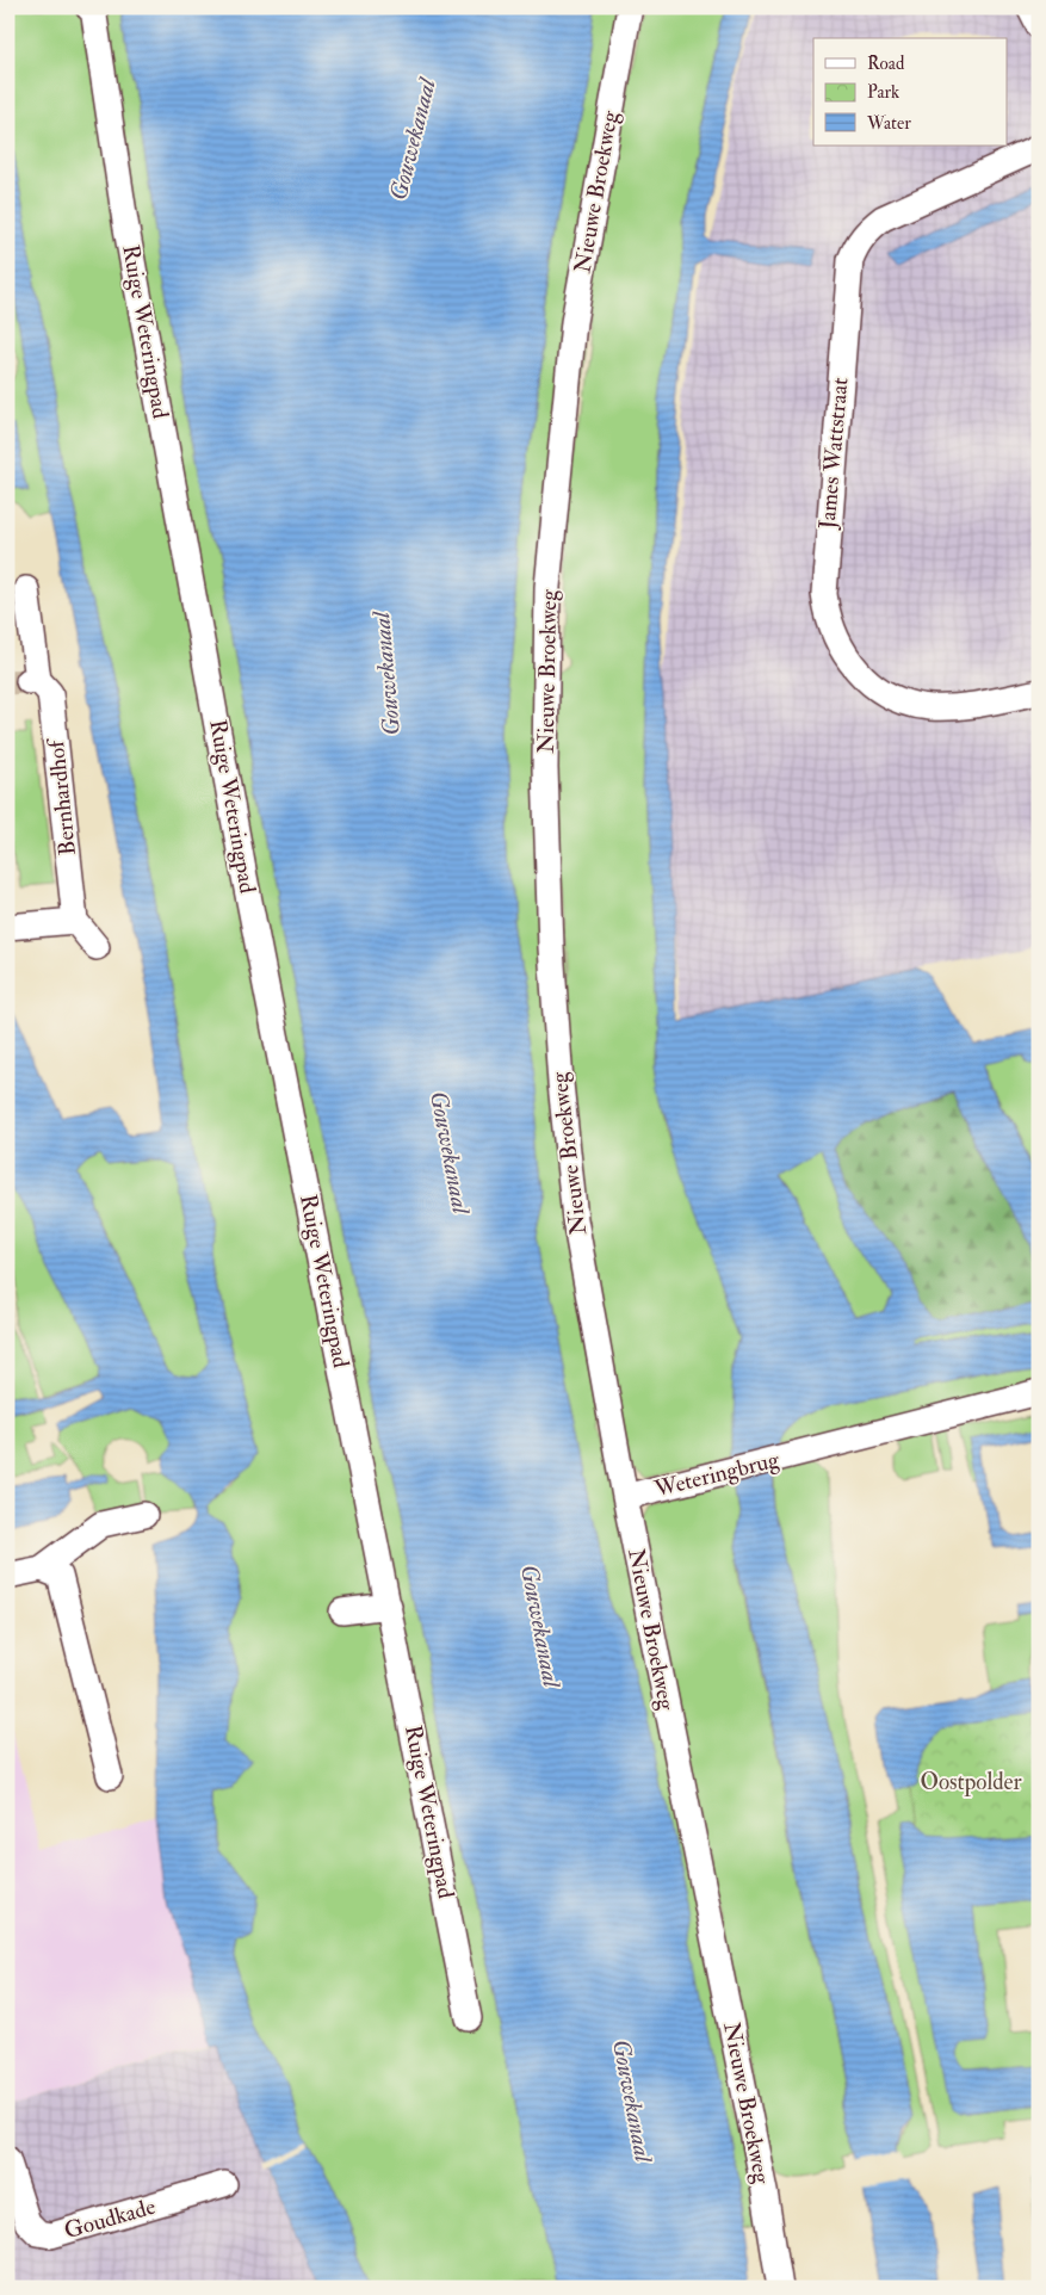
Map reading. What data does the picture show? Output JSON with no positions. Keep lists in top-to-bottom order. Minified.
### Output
{"streets":{"street":["Nieuwe Broekweg","Ruige Weteringpad","James Wattstraat","Bernhardhof","Weteringbrug","Goudkade"]},"crossings":[["Nieuwe Broekweg","Weteringbrug"]],"water":["Gouwekanaal"],"parks":["Oostpolder"],"legend":["Road","Park","Water"]}
